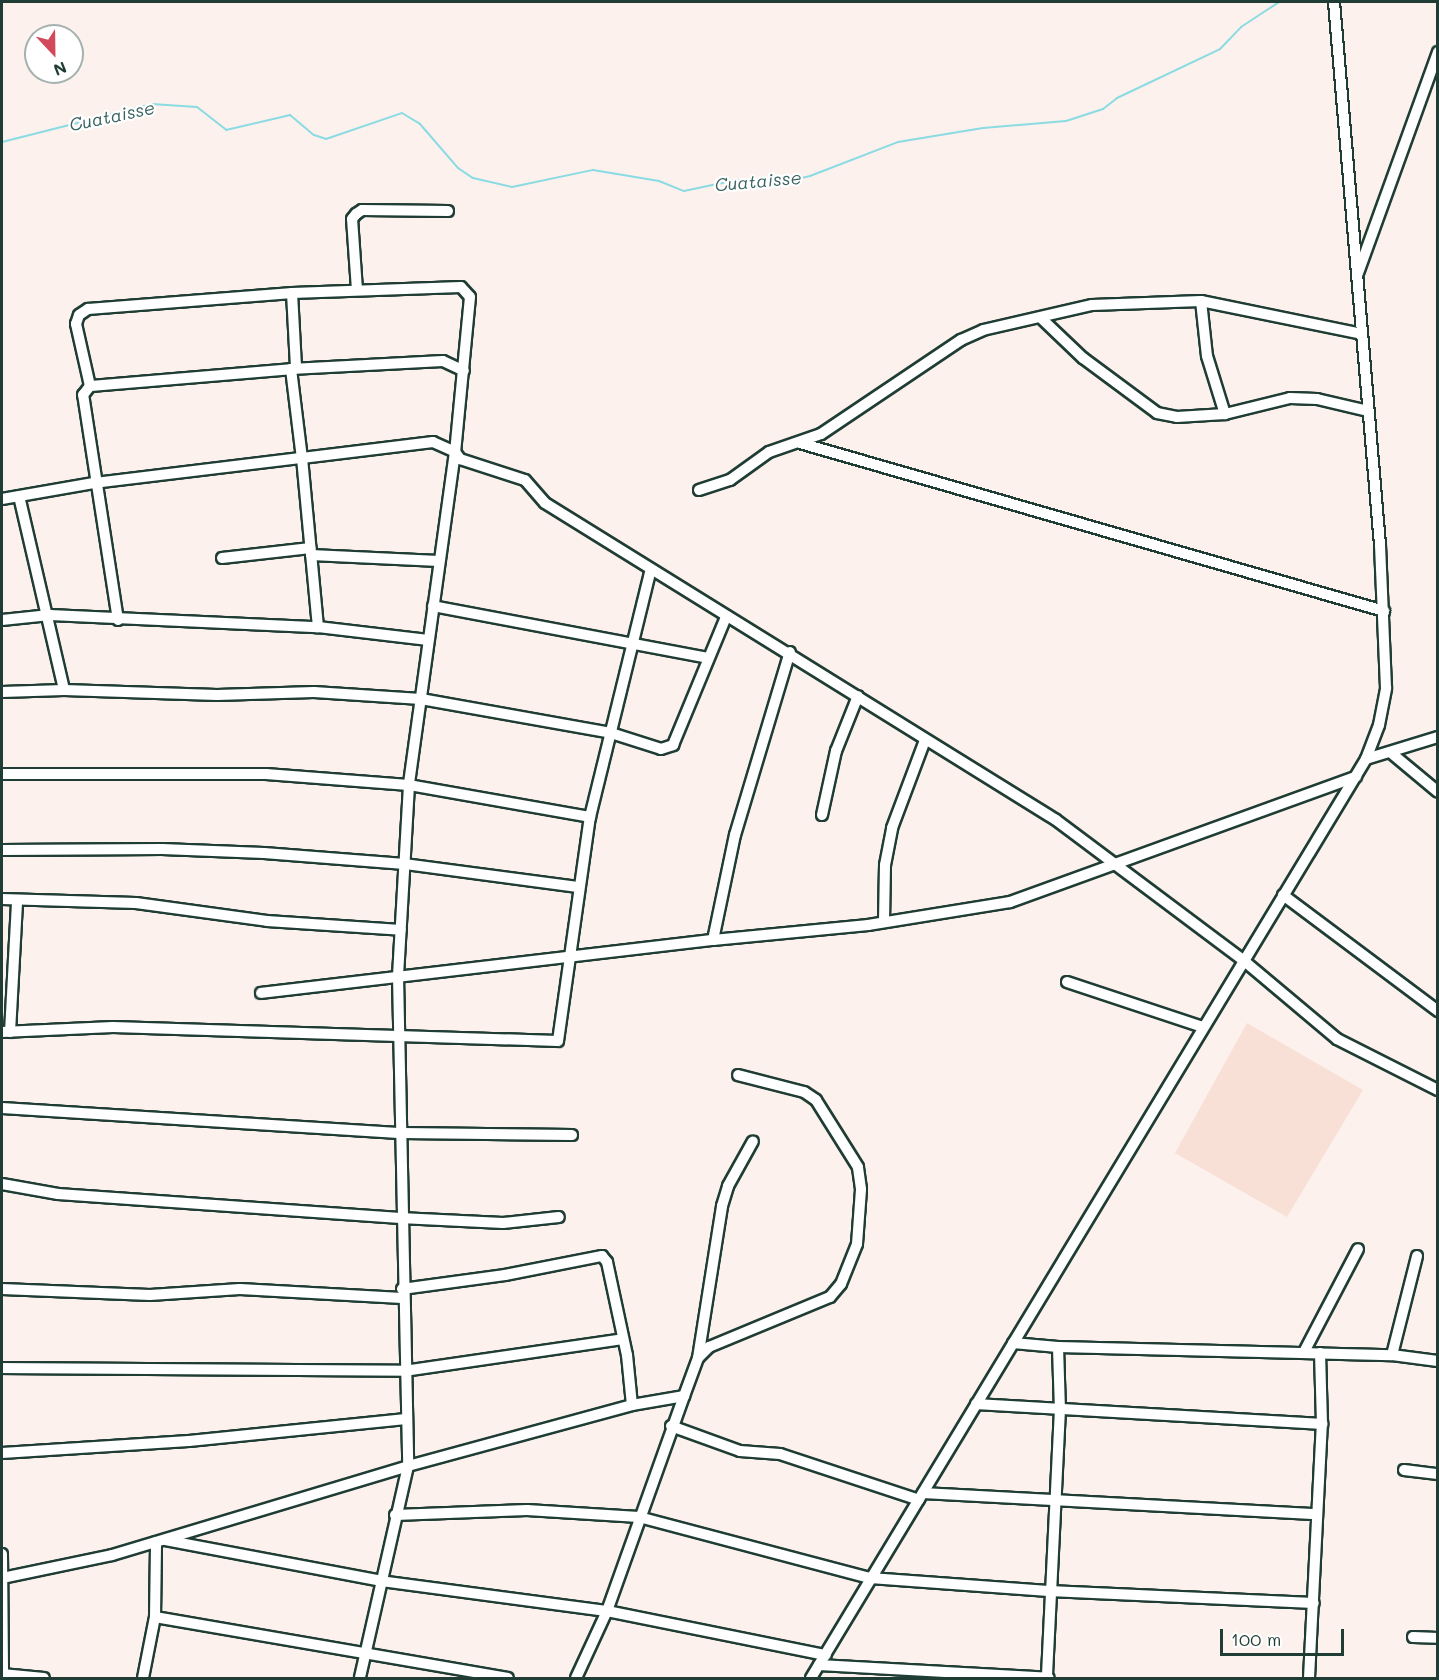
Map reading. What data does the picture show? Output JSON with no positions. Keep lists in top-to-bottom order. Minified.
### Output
{"water":["Cuataisse"],"scale_bar":"100 m","north":"bottom"}
